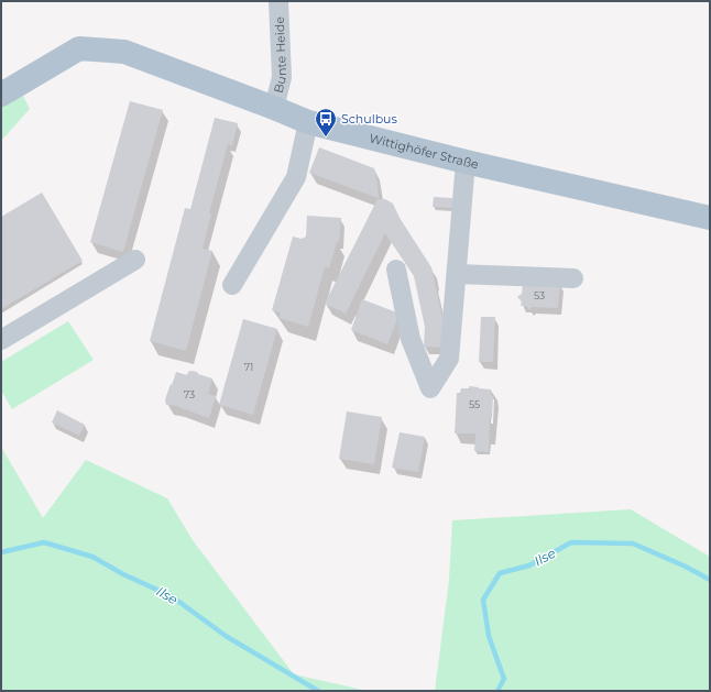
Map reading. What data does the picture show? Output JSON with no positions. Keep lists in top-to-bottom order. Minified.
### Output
{"streets":{"main road":["Wittighöfer Straße"],"street":["Bunte Heide"]},"crossings":[["Bunte Heide","Wittighöfer Straße"]],"water":["Ilse"],"places":{"bus stop":["Schulbus"]},"house_numbers":["53","71","73","55"]}
